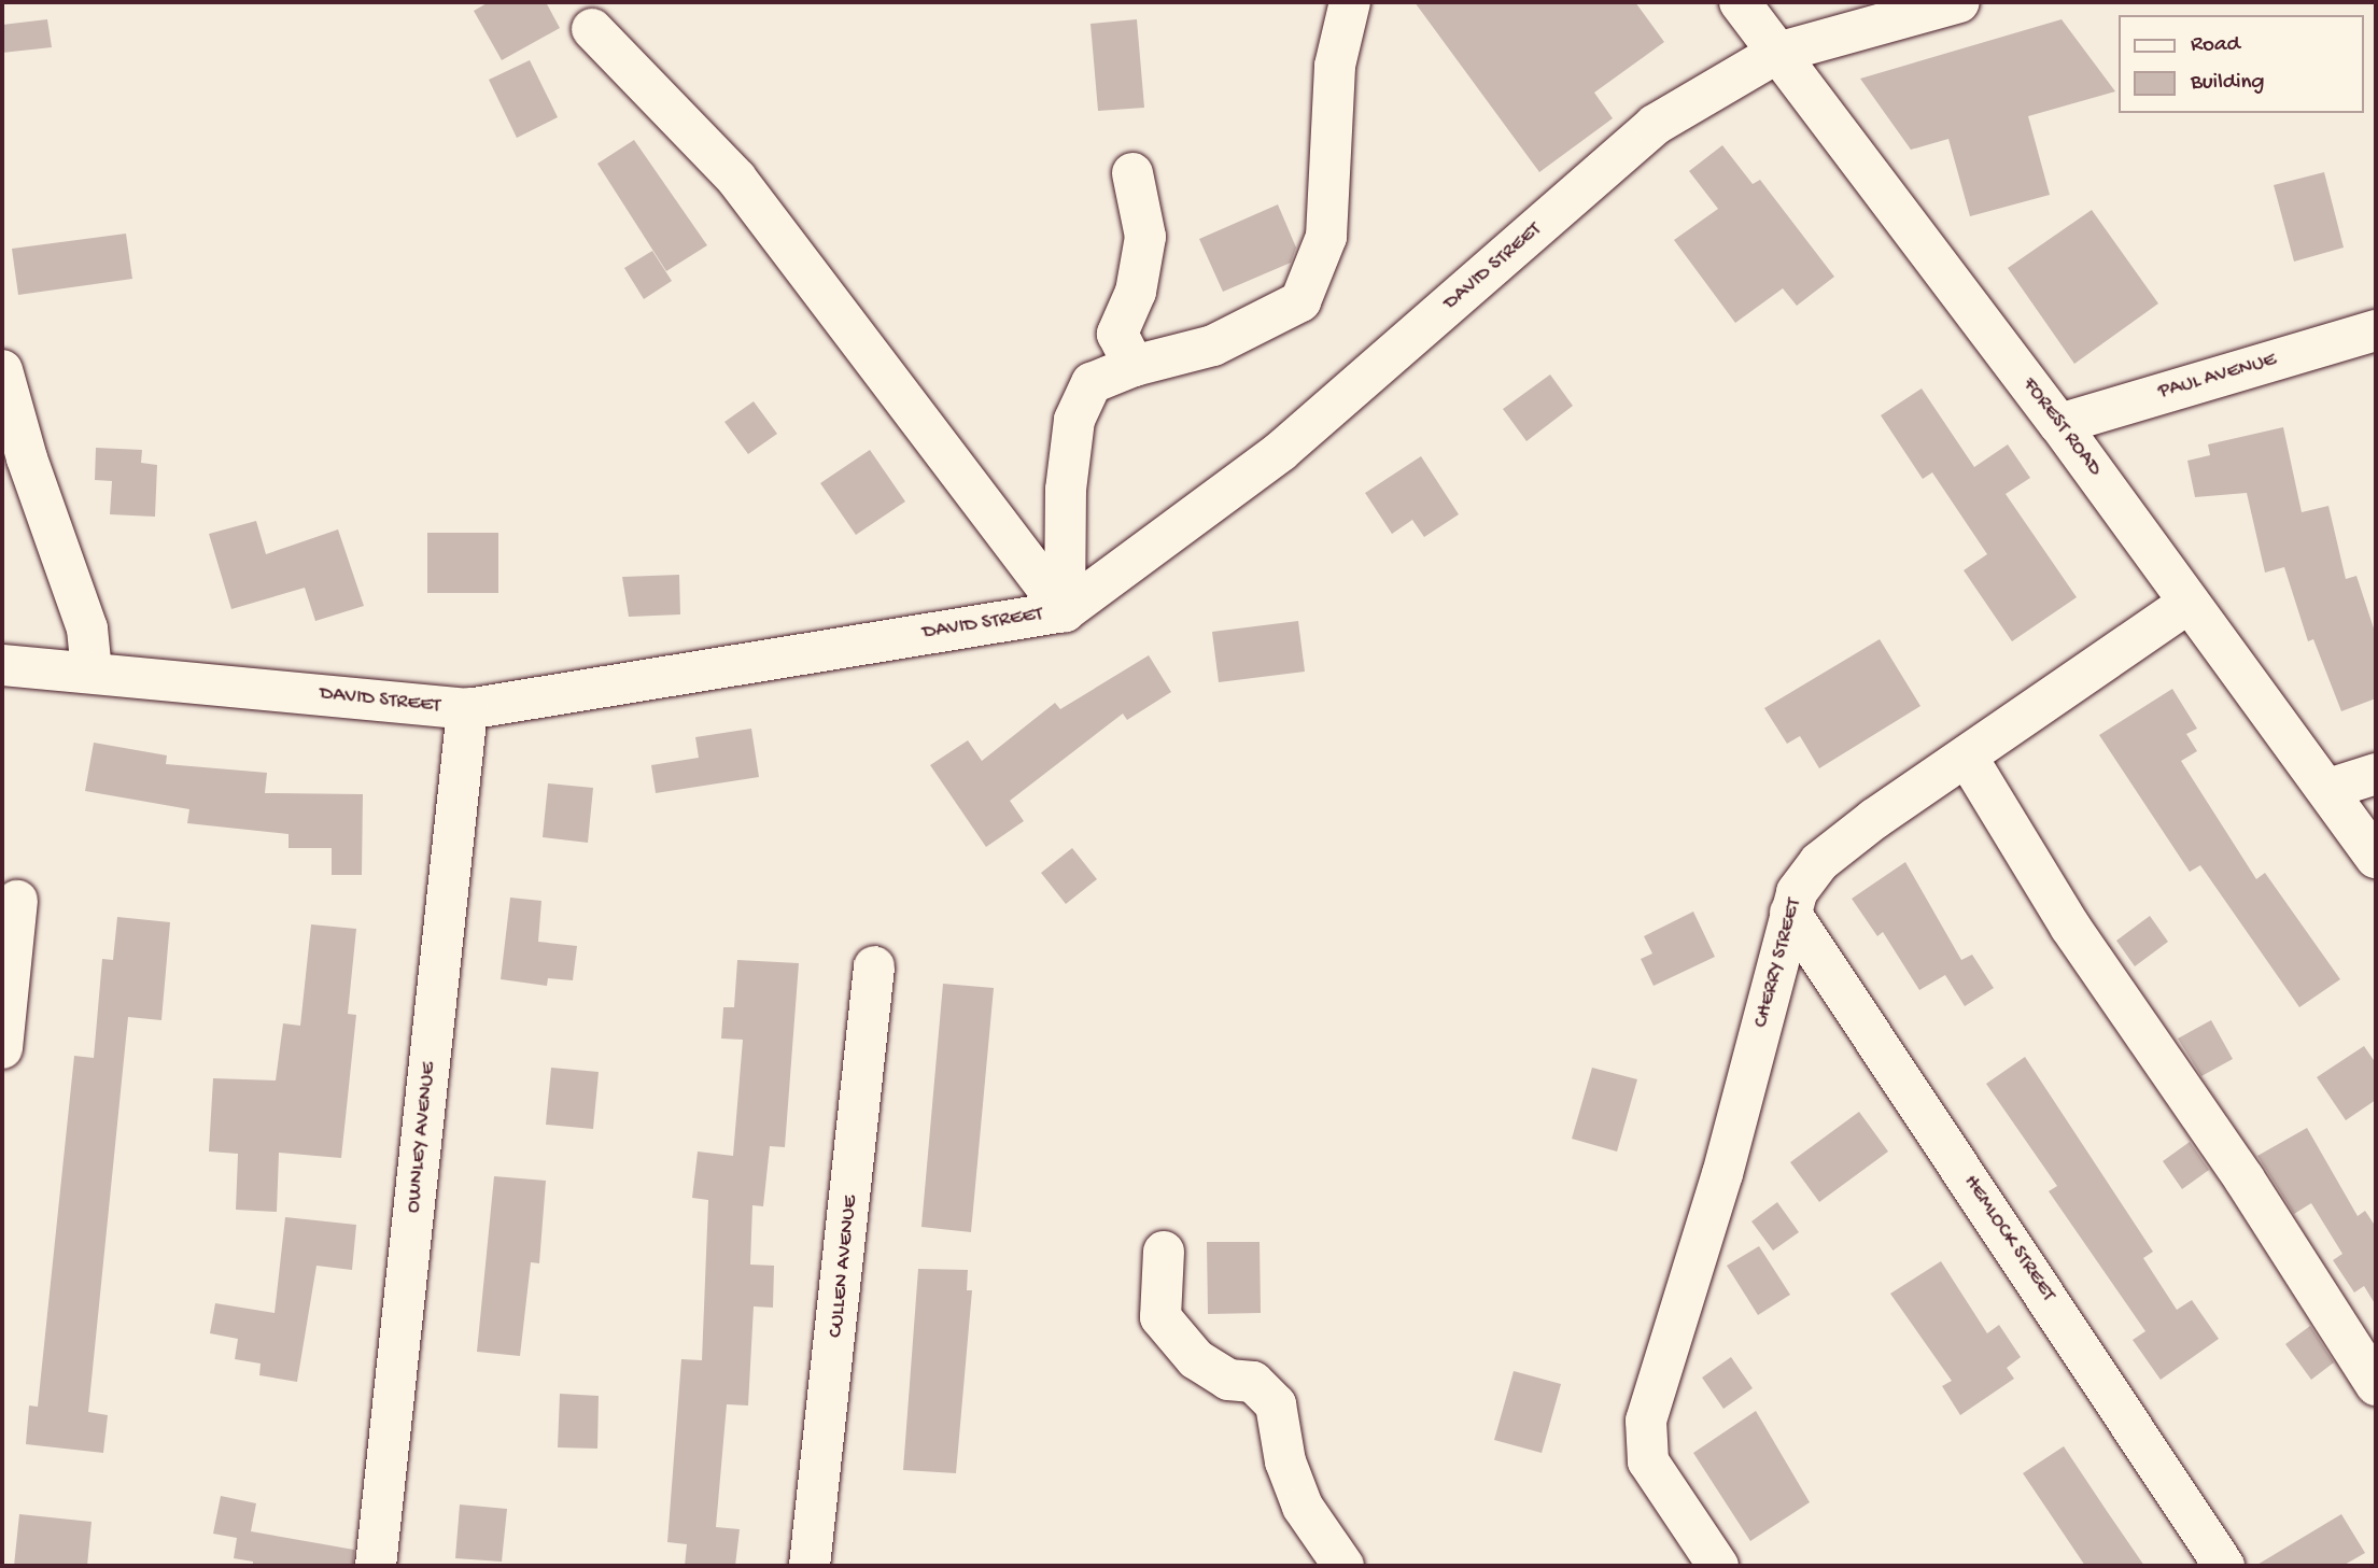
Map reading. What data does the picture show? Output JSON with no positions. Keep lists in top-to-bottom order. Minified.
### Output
{"streets":{"street":["DAVID STREET","PAUL AVENUE","FOREST ROAD","CHERRY STREET","OWNLEY AVENUE","HEMLOCK STREET","CULLEN AVENUE"]},"crossings":[["DAVID STREET","FOREST ROAD"],["DAVID STREET","OWNLEY AVENUE"],["PAUL AVENUE","FOREST ROAD"],["FOREST ROAD","CHERRY STREET"],["CHERRY STREET","HEMLOCK STREET"]],"legend":["Road","Building"]}
